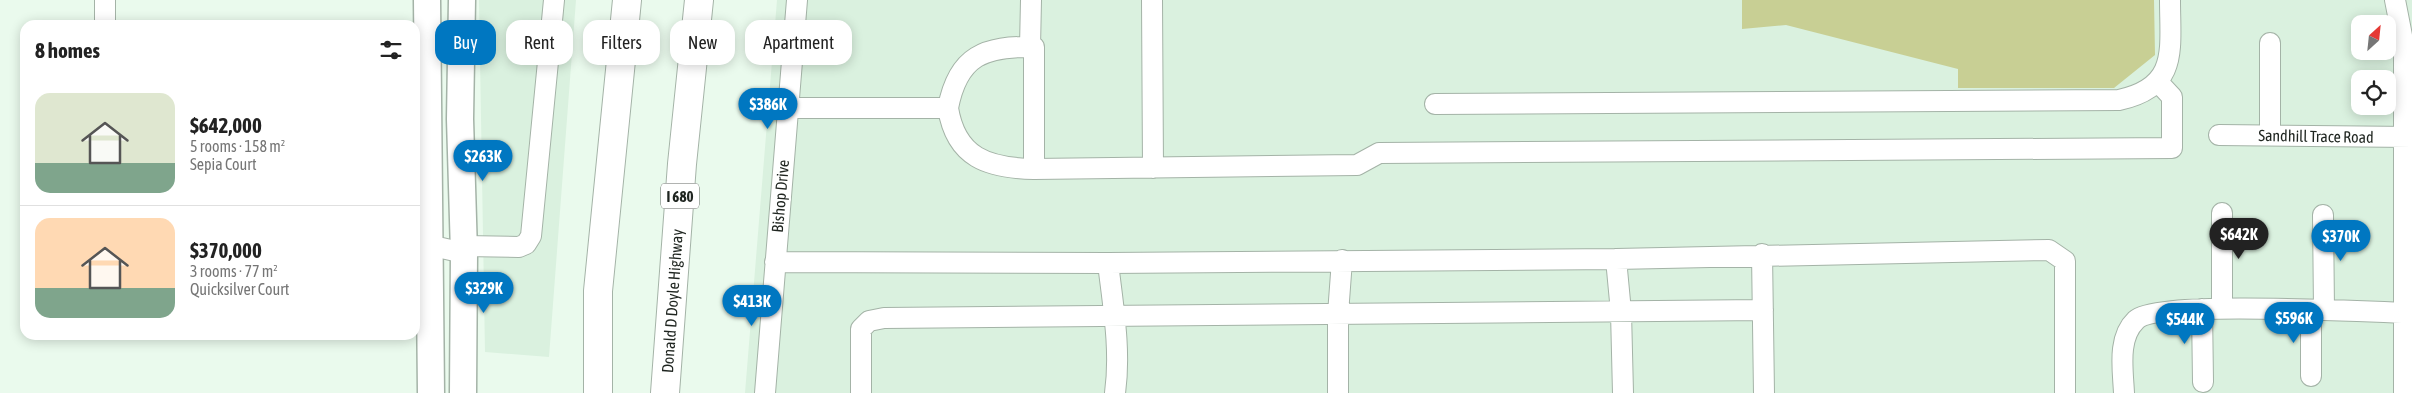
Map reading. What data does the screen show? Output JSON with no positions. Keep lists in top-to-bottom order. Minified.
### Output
{"streets":{"highway":["I 680","Donald D Doyle Highway"],"street":["Sandhill Trace Road","Bishop Drive"]},"north":"top right","page":{"chip":["Buy","Rent","Filters","New","Apartment"],"heading":"8 homes","list":[{"name":"$642,000","note":"5 rooms · 158 m² · Sepia Court"},{"name":"$370,000","note":"3 rooms · 77 m² · Quicksilver Court"}],"price":["$386K","$263K","$642K","$370K","$329K","$413K","$596K","$544K"]}}
